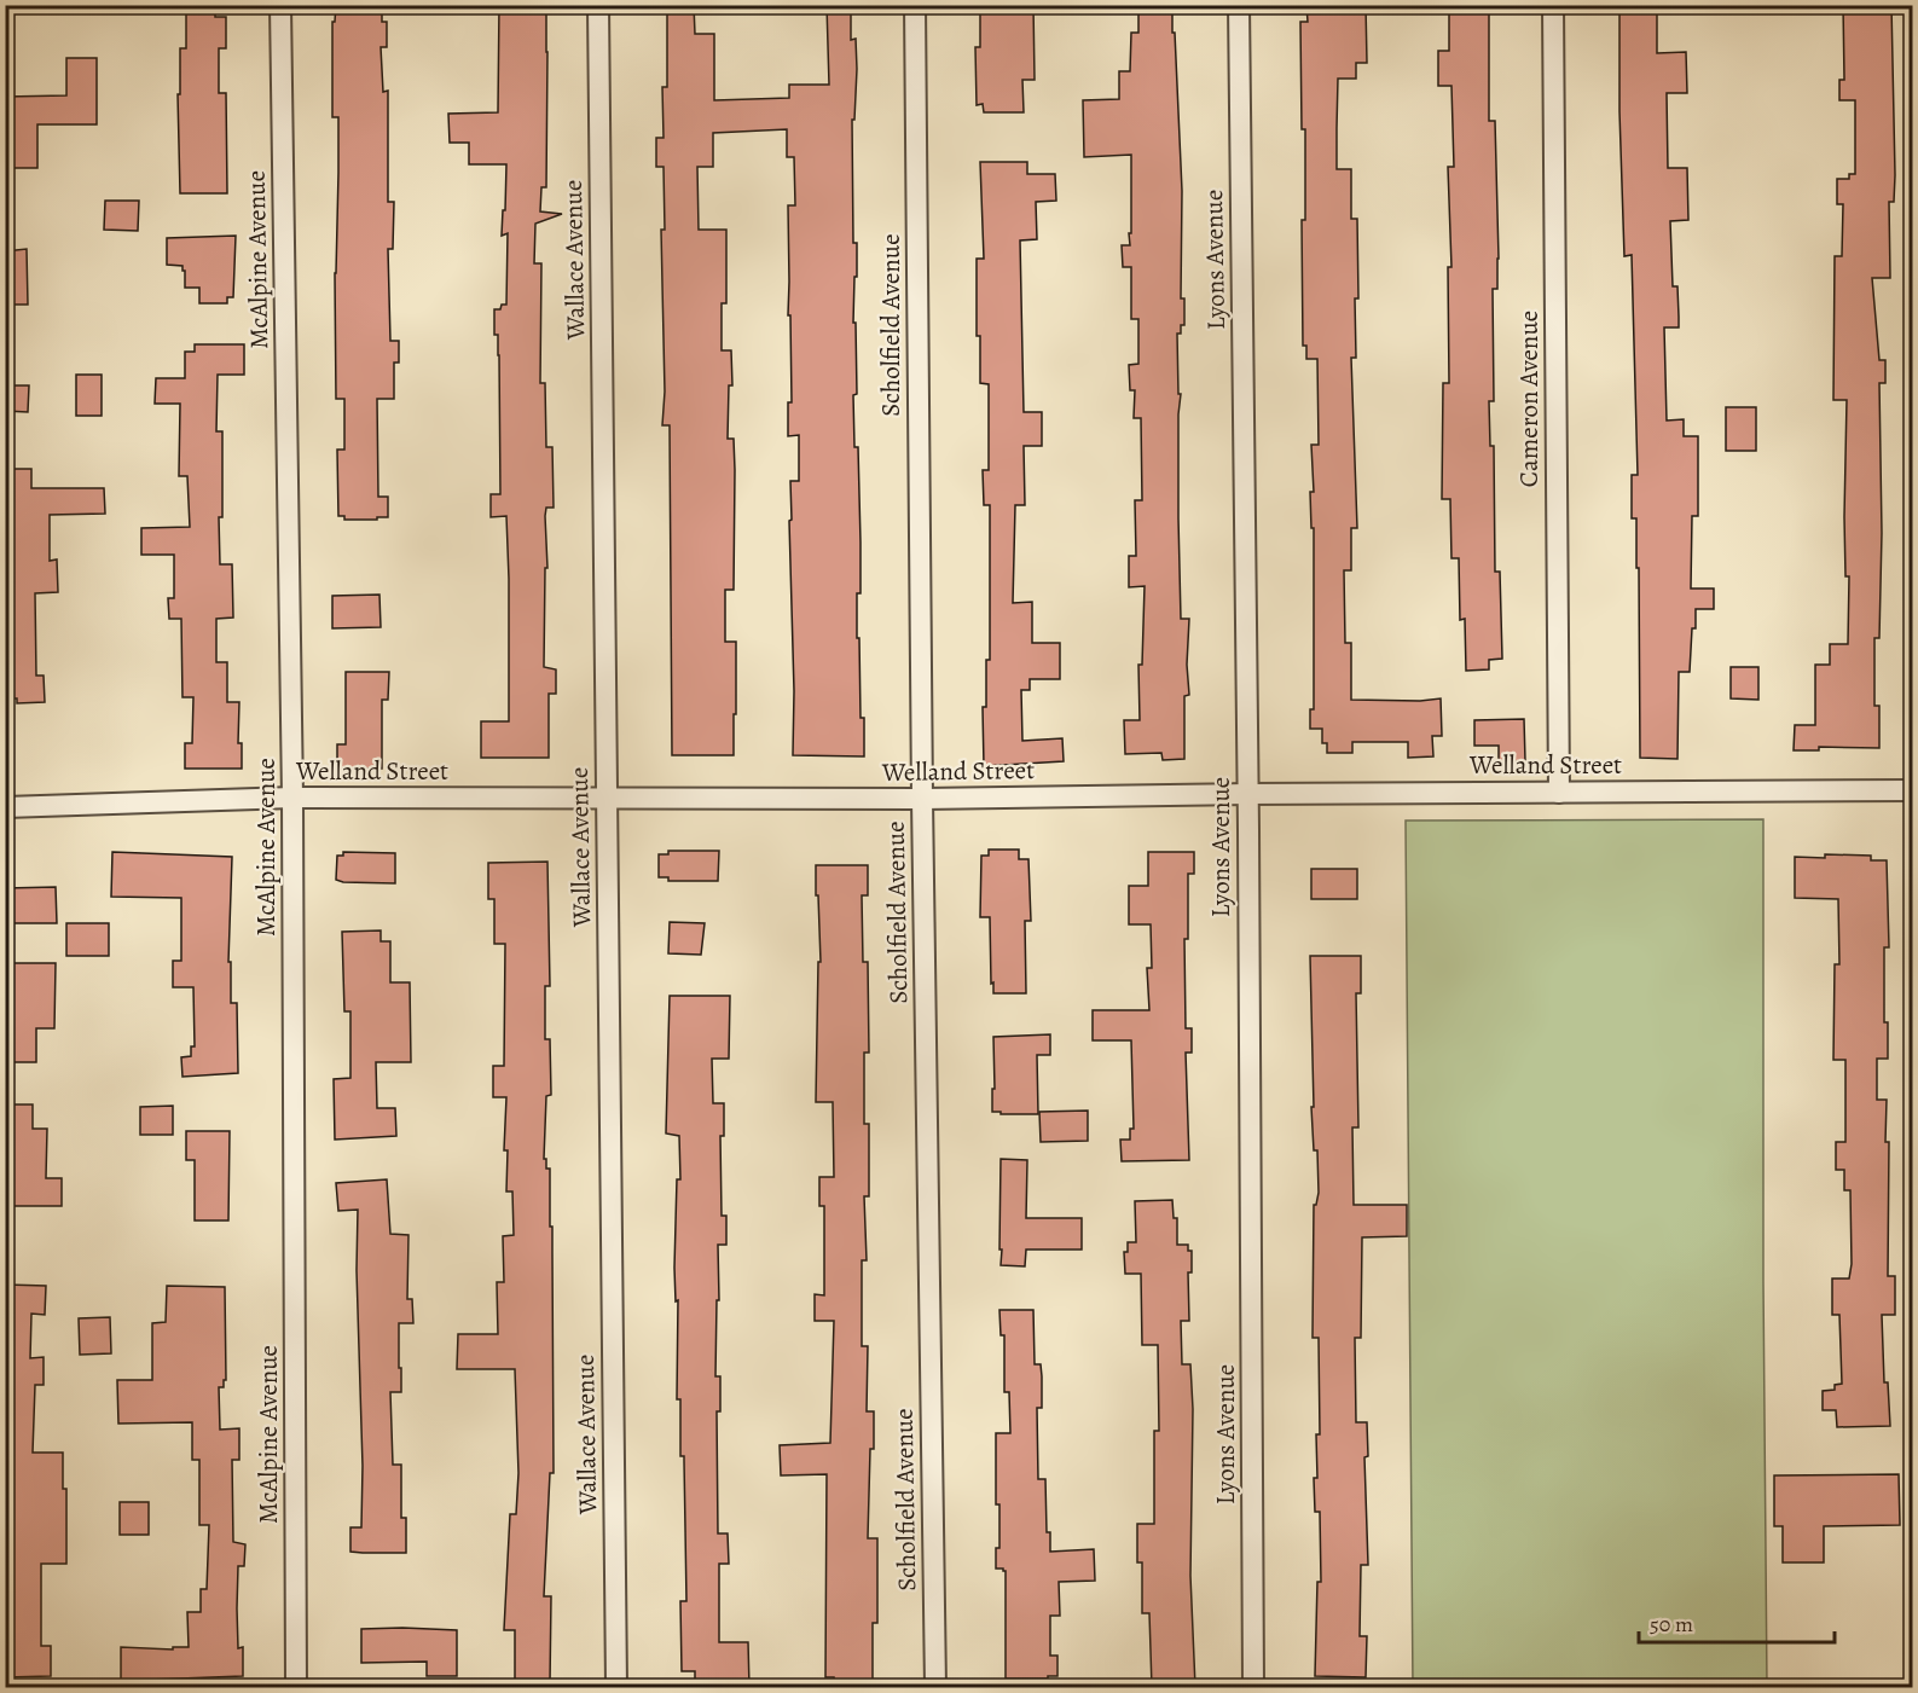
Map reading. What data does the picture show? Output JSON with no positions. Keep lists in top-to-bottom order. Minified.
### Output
{"streets":{"street":["McAlpine Avenue","Wallace Avenue","Lyons Avenue","Scholfield Avenue","Cameron Avenue","Welland Street"]},"crossings":[["McAlpine Avenue","Welland Street"],["Wallace Avenue","Welland Street"],["Lyons Avenue","Welland Street"],["Scholfield Avenue","Welland Street"],["Cameron Avenue","Welland Street"]],"scale_bar":"50 m"}
